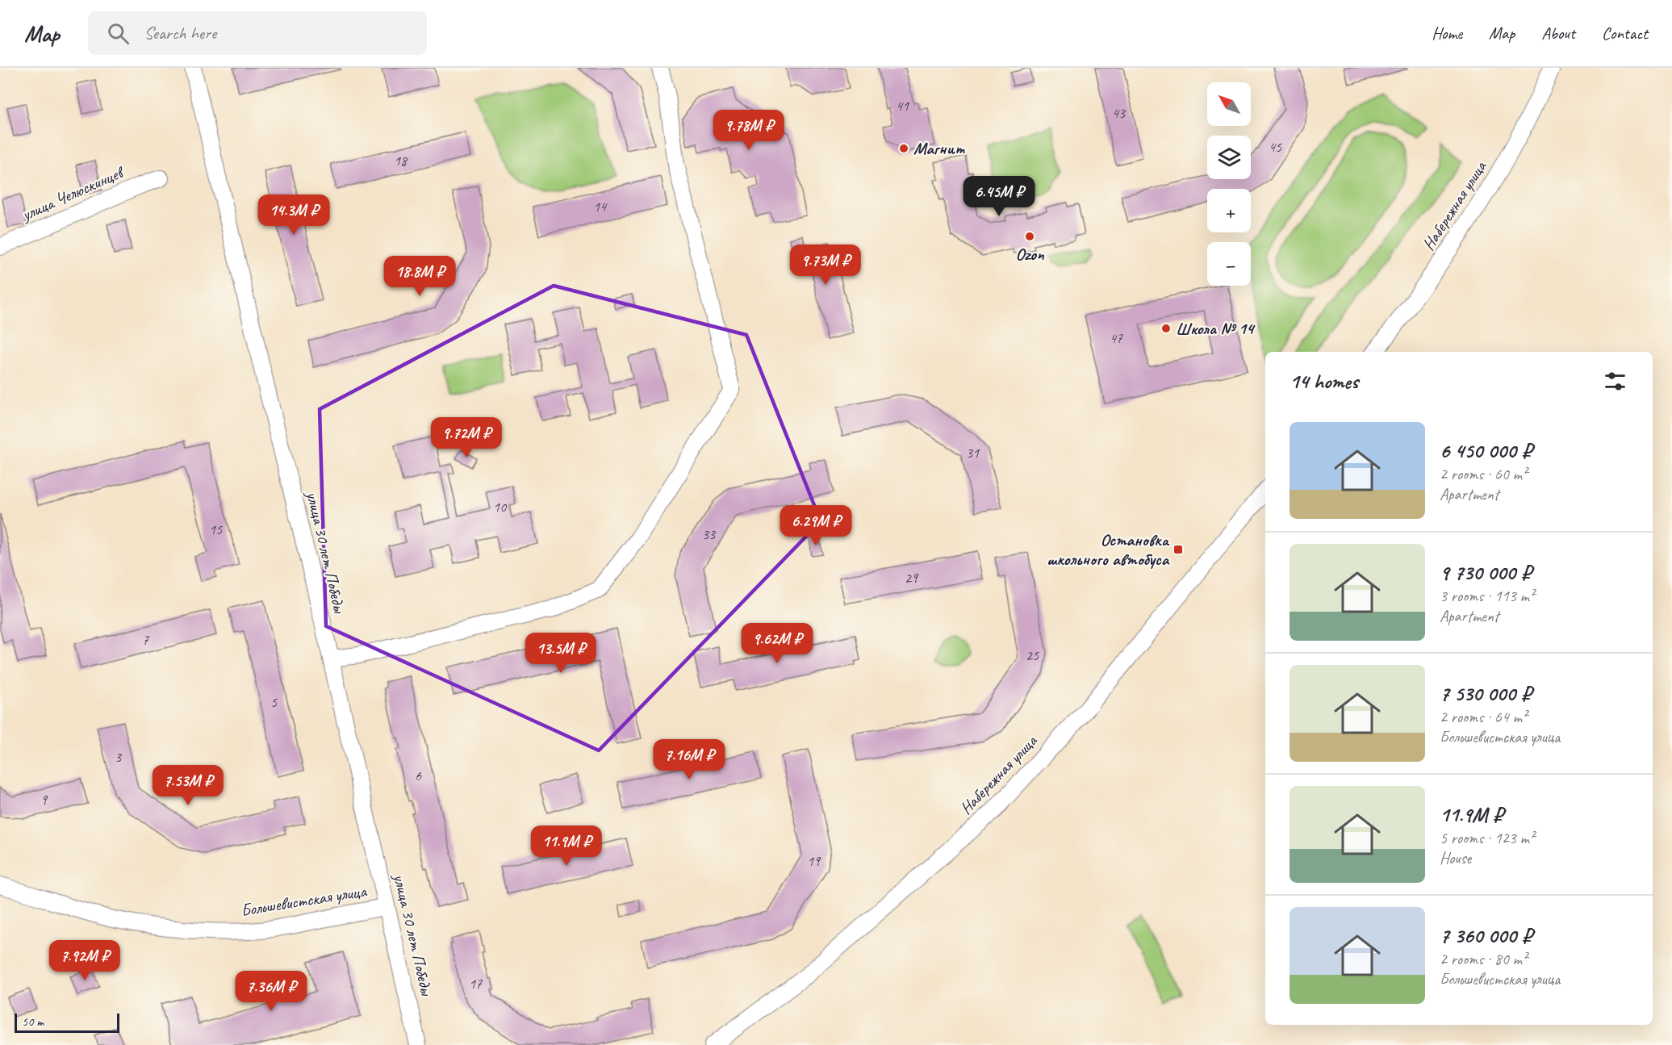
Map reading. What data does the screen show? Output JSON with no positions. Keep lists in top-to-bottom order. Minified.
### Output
{"streets":{"street":["улица Челюскинцев","Набережная улица","улица 30 лет Победы","Большевистская улица"]},"crossings":[["улица 30 лет Победы","Большевистская улица"]],"places":{"other":["Магнит","Ozon","Школа № 14"],"transit":["Остановка школьного автобуса"]},"house_numbers":["41","43","45","18","14","47","31","10","15","33","29","7","25","5","3","6","9","19","17"],"scale_bar":"50 m","north":"top left","page":{"header":"Map","search":"Search here","nav":["Home","Map","About","Contact"],"map_buttons":["+","−"],"price":["9.78M ₽","6.45M ₽","14.3M ₽","9.73M ₽","18.8M ₽","9.72M ₽","6.29M ₽","9.62M ₽","13.5M ₽","7.16M ₽","7.53M ₽","11.9M ₽","7.92M ₽","7.36M ₽"],"heading":"14 homes","list":[{"name":"6 450 000 ₽","note":"2 rooms · 60 m² · Apartment"},{"name":"9 730 000 ₽","note":"3 rooms · 113 m² · Apartment"},{"name":"7 530 000 ₽","note":"2 rooms · 64 m² · Большевистская улица"},{"name":"11.9M ₽","note":"5 rooms · 123 m² · House"},{"name":"7 360 000 ₽","note":"2 rooms · 80 m² · Большевистская улица"}],"scale":"50 m"}}
